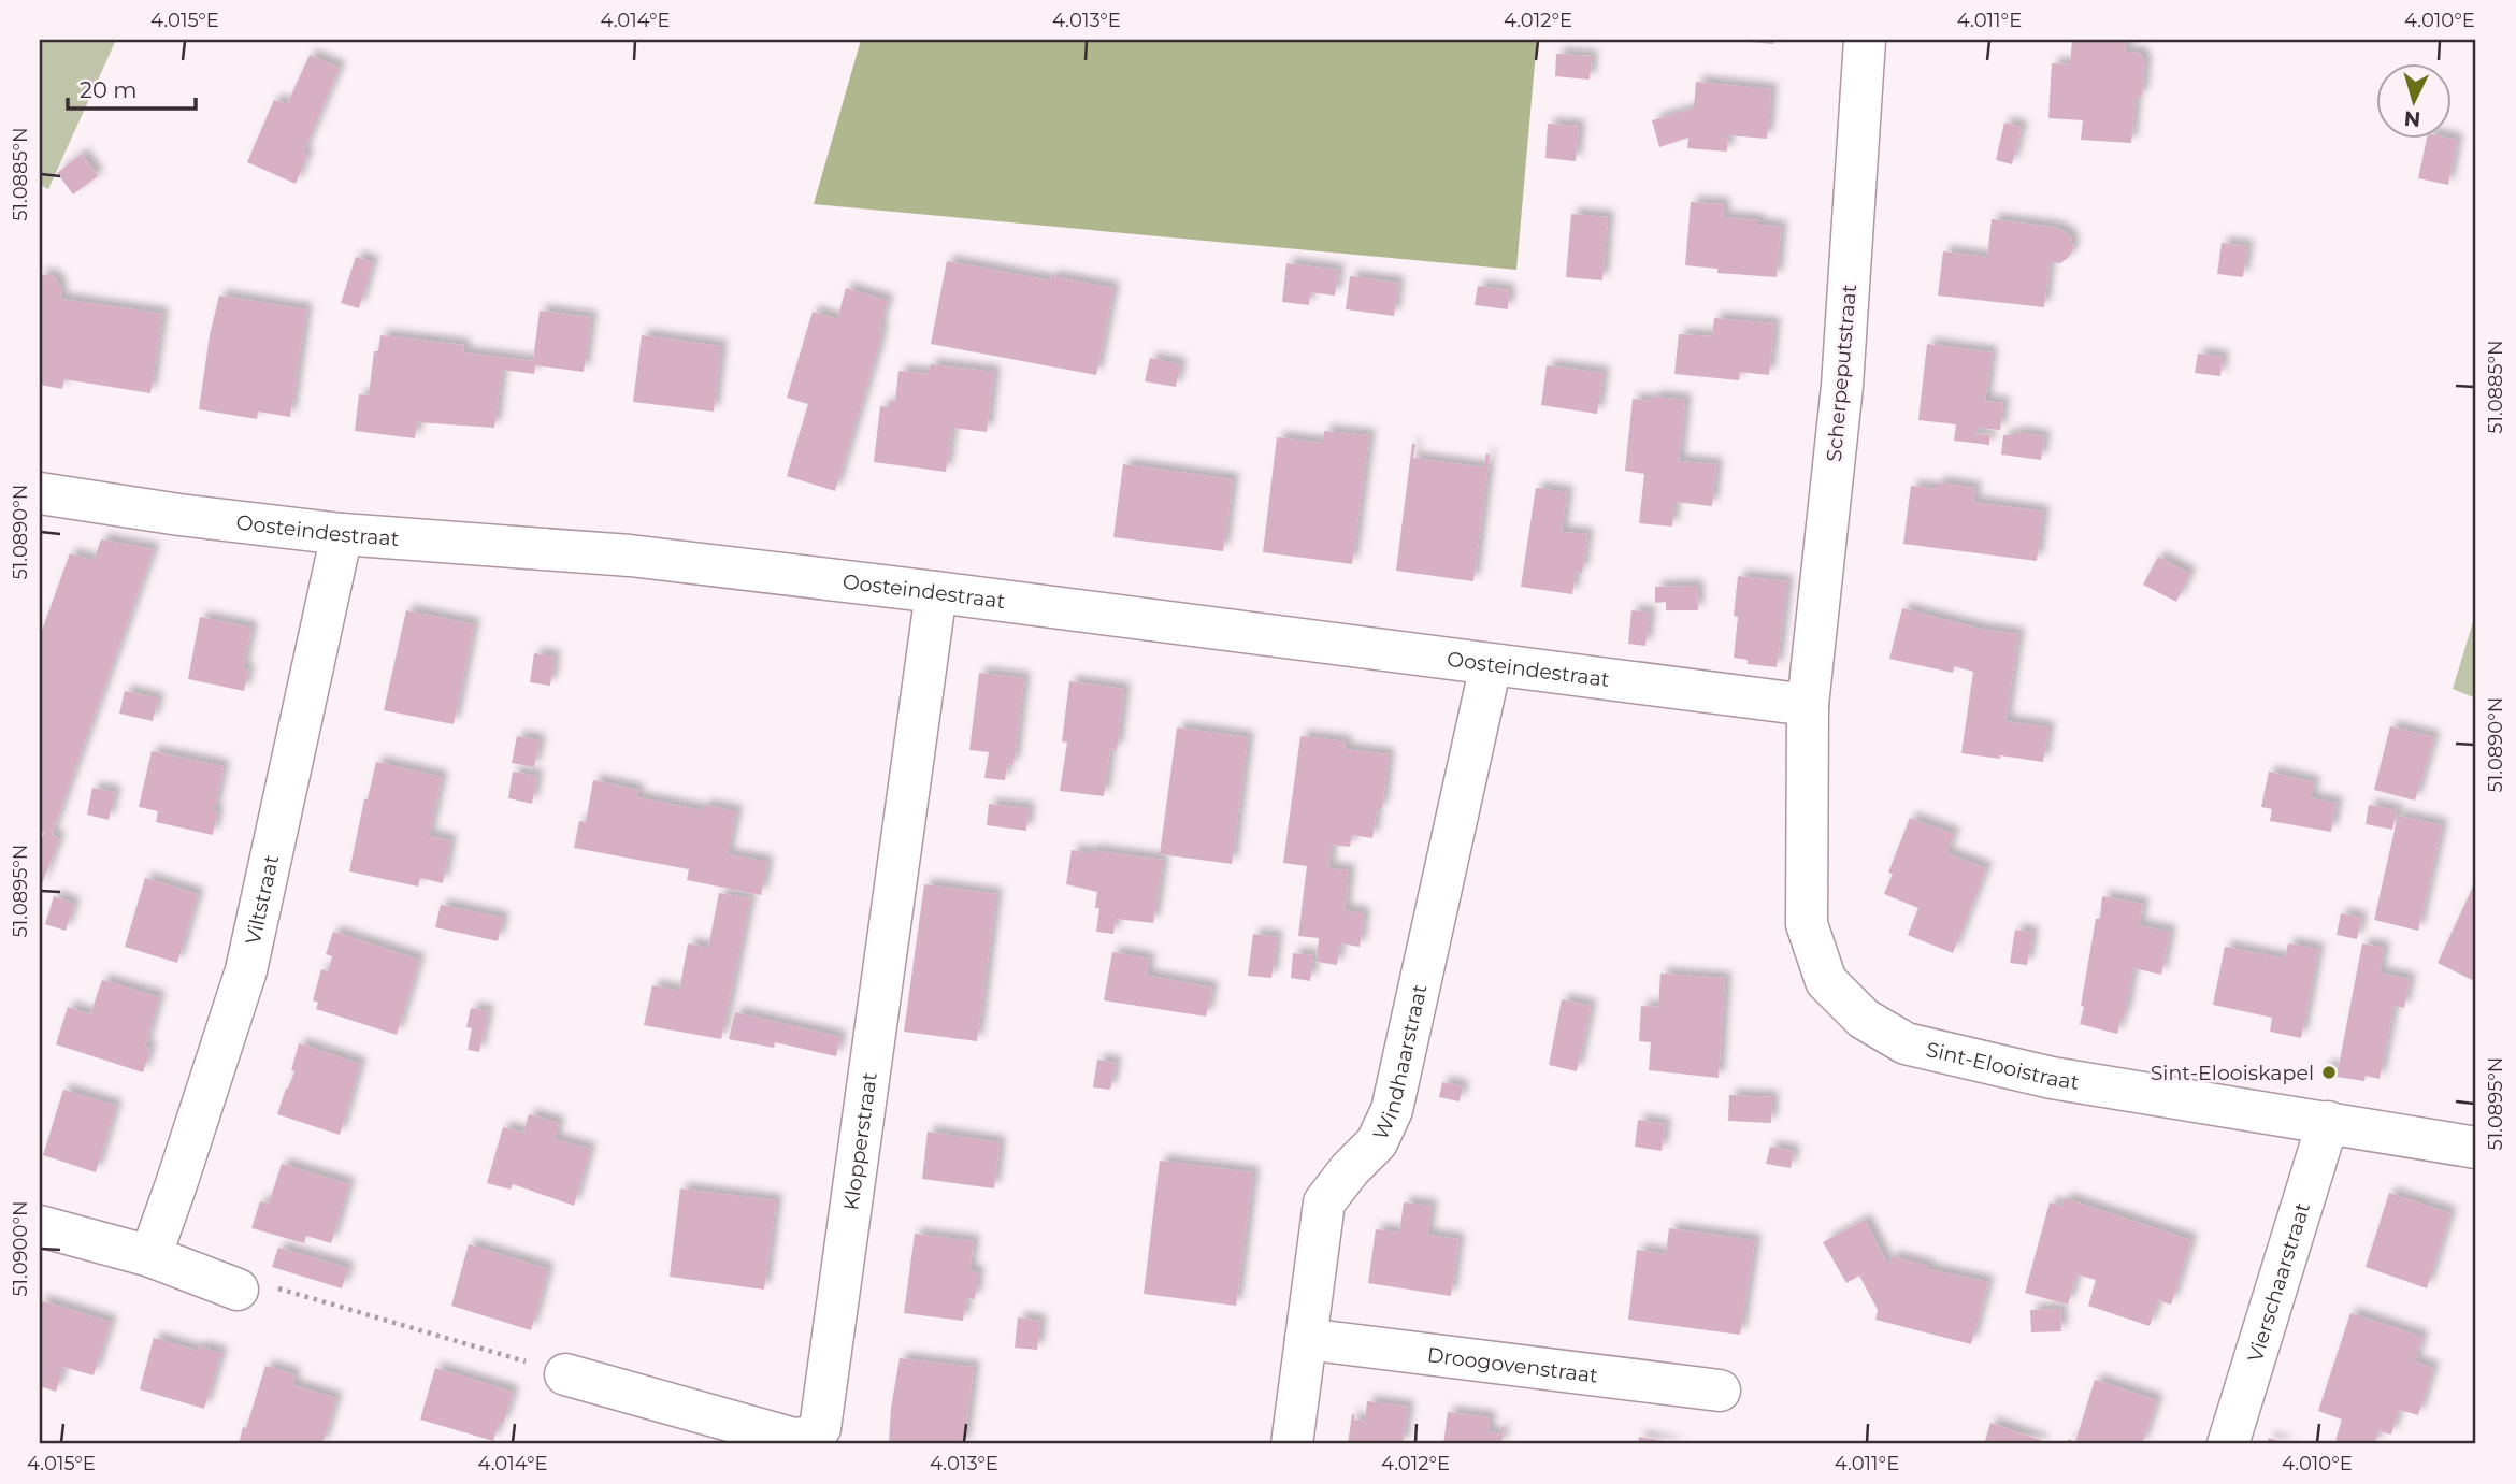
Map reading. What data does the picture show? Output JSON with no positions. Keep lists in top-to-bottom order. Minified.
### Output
{"streets":{"street":["Scherpeputstraat","Oosteindestraat","Viltstraat","Windhaarstraat","Sint-Elooistraat","Klopperstraat","Vierschaarstraat","Droogovenstraat"]},"crossings":[["Scherpeputstraat","Oosteindestraat"],["Scherpeputstraat","Sint-Elooistraat"],["Oosteindestraat","Viltstraat"],["Oosteindestraat","Windhaarstraat"],["Oosteindestraat","Sint-Elooistraat"],["Oosteindestraat","Klopperstraat"],["Windhaarstraat","Droogovenstraat"],["Sint-Elooistraat","Vierschaarstraat"]],"places":["Sint-Elooiskapel"],"scale_bar":"20 m","north":"bottom","coordinates":["4.015°E","4.014°E","4.013°E","4.012°E","4.011°E","4.010°E","51.0885°N","51.0890°N","51.0895°N","51.0900°N"]}
